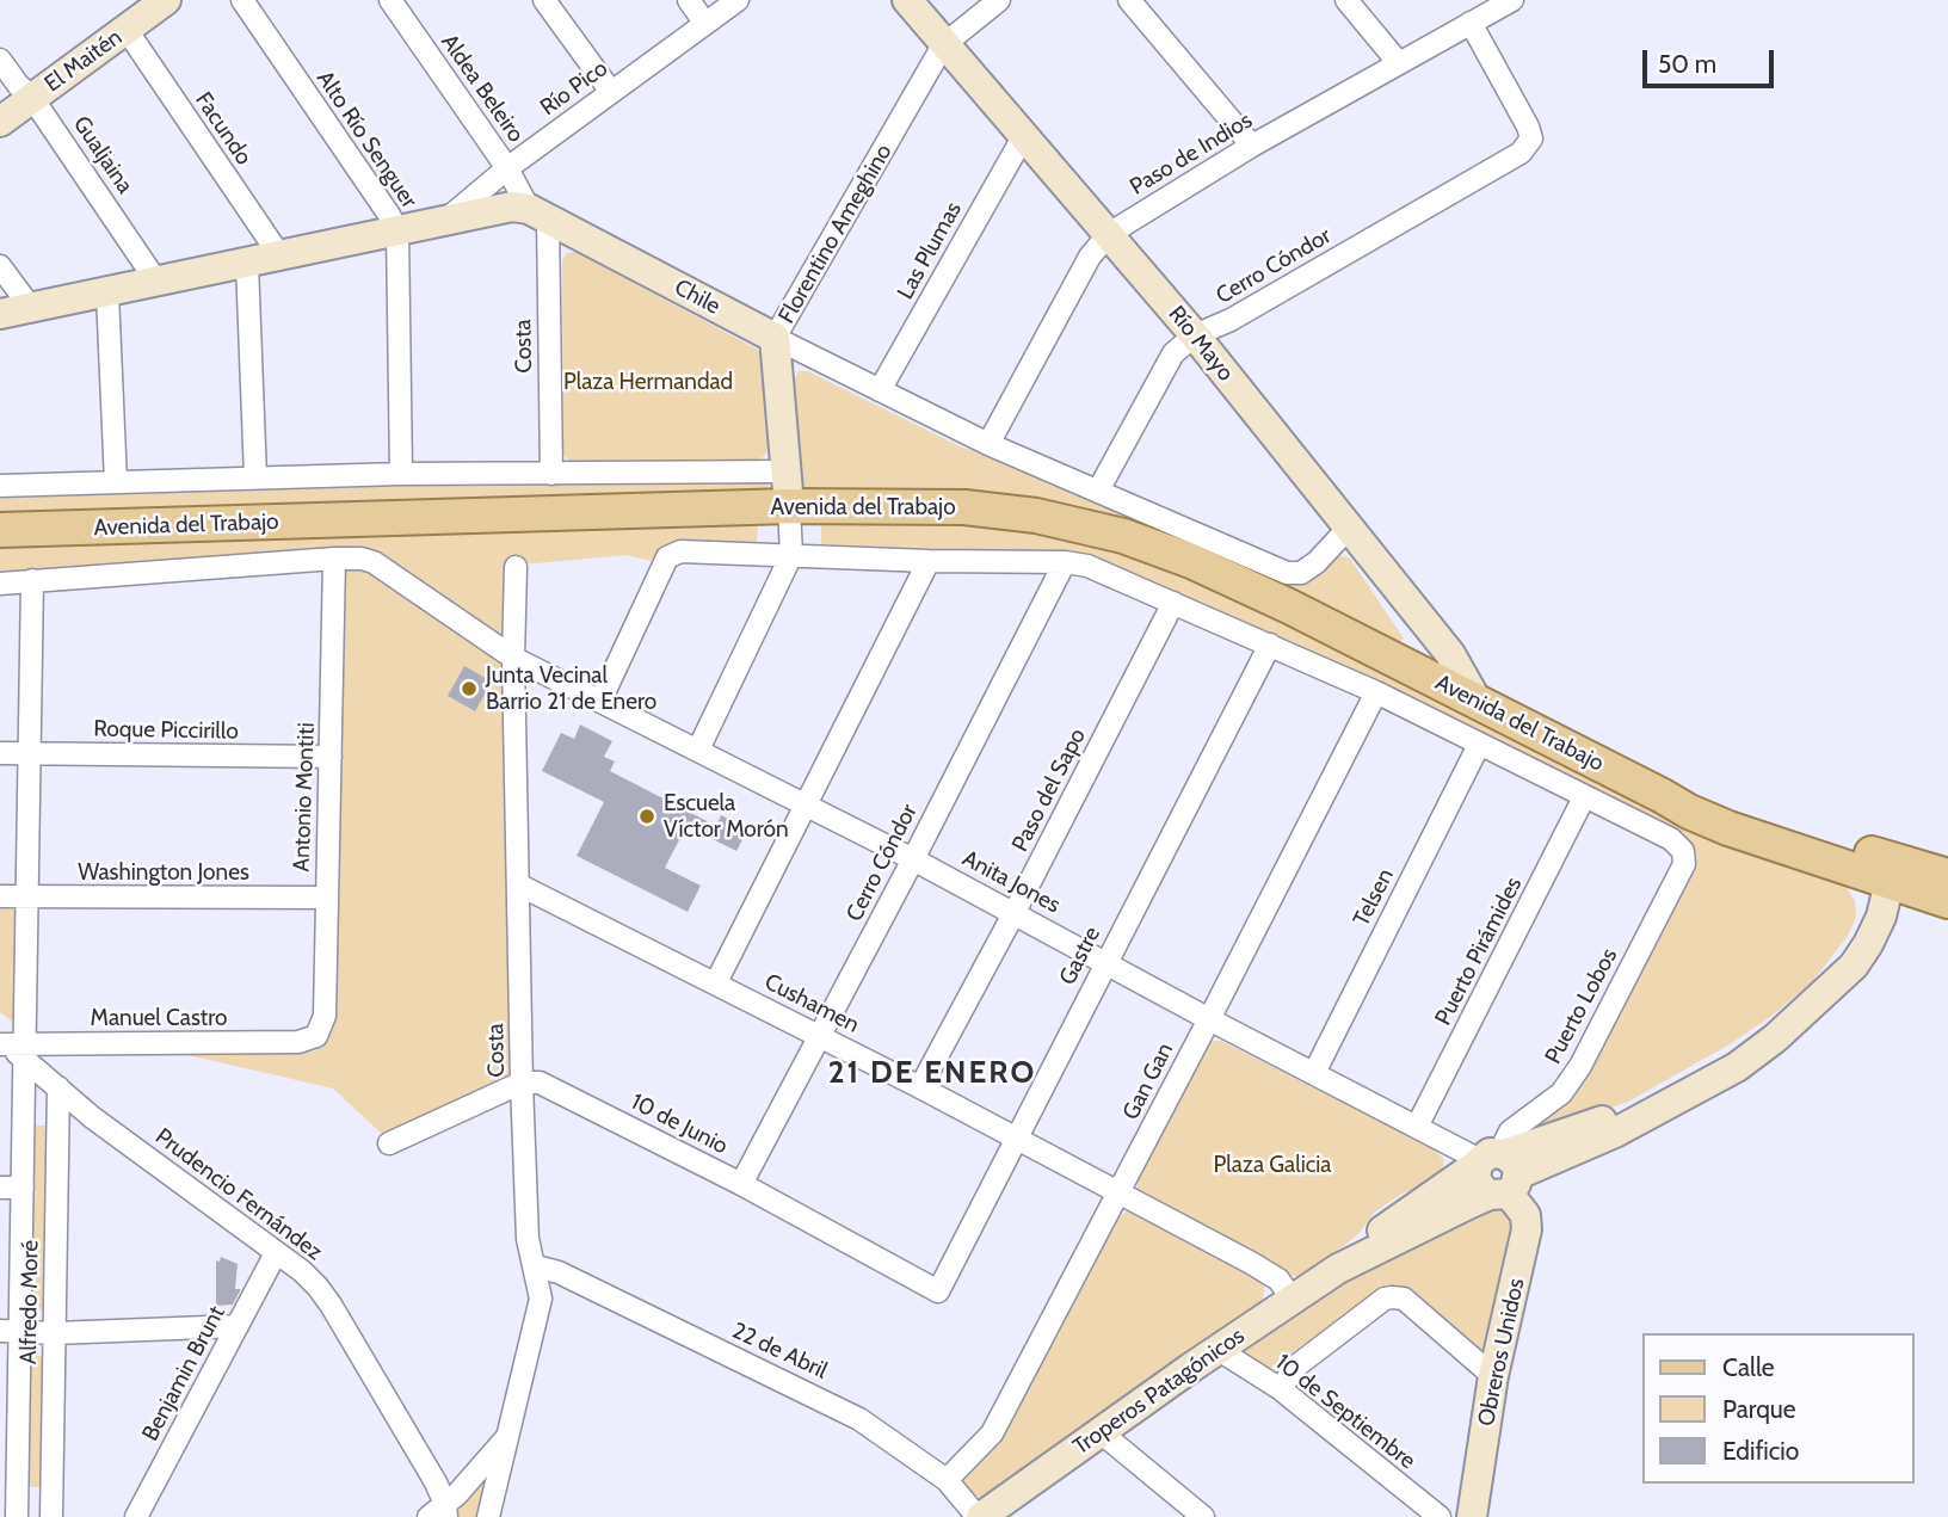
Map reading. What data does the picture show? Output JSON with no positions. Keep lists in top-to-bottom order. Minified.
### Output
{"streets":{"main road":["Avenida del Trabajo"],"street":["El Maitén","Aldea Beleiro","Río Pico","Facundo","Alto Río Senguer","Paso de Indios","Gualjaina","Florentino Ameghino","Las Plumas","Cerro Cóndor","Chile","Río Mayo","Costa","Roque Piccirillo","Paso del Sapo","Antonio Montiti","Washington Jones","Anita Jones","Telsen","Puerto Pirámides","Gastre","Cushamen","Puerto Lobos","Manuel Castro","Gan Gan","10 de Junio","Prudencio Fernández","Alfredo Moré","22 de Abril","Obreros Unidos","Benjamin Brunt","Troperos Patagónicos","10 de Septiembre"]},"crossings":[["El Maitén","Facundo"],["El Maitén","Gualjaina"],["Aldea Beleiro","Río Pico"],["Aldea Beleiro","Chile"],["Aldea Beleiro","Costa"],["Alto Río Senguer","Avenida del Trabajo"],["Paso de Indios","Cerro Cóndor"],["Paso de Indios","Chile"],["Paso de Indios","Río Mayo"],["Florentino Ameghino","Chile"],["Florentino Ameghino","Río Mayo"],["Florentino Ameghino","Avenida del Trabajo"],["Las Plumas","Chile"],["Las Plumas","Río Mayo"],["Cerro Cóndor","Chile"],["Cerro Cóndor","Río Mayo"],["Cerro Cóndor","Avenida del Trabajo"],["Cerro Cóndor","Anita Jones"],["Cerro Cóndor","Cushamen"],["Cerro Cóndor","10 de Junio"],["Chile","Río Mayo"],["Chile","Costa"],["Río Mayo","Avenida del Trabajo"],["Costa","Avenida del Trabajo"],["Costa","Anita Jones"],["Costa","Cushamen"],["Costa","10 de Junio"],["Costa","22 de Abril"],["Avenida del Trabajo","Paso del Sapo"],["Avenida del Trabajo","Antonio Montiti"],["Avenida del Trabajo","Anita Jones"],["Avenida del Trabajo","Telsen"],["Avenida del Trabajo","Puerto Pirámides"],["Avenida del Trabajo","Gastre"],["Avenida del Trabajo","Puerto Lobos"],["Avenida del Trabajo","Gan Gan"],["Avenida del Trabajo","Alfredo Moré"],["Avenida del Trabajo","Troperos Patagónicos"],["Roque Piccirillo","Antonio Montiti"],["Roque Piccirillo","Alfredo Moré"],["Paso del Sapo","Anita Jones"],["Paso del Sapo","Cushamen"],["Antonio Montiti","Washington Jones"],["Antonio Montiti","Manuel Castro"],["Washington Jones","Alfredo Moré"],["Anita Jones","Telsen"],["Anita Jones","Puerto Pirámides"],["Anita Jones","Gastre"],["Anita Jones","Puerto Lobos"],["Anita Jones","Gan Gan"],["Anita Jones","Obreros Unidos"],["Anita Jones","Troperos Patagónicos"],["Gastre","Cushamen"],["Gastre","10 de Junio"],["Cushamen","Gan Gan"],["Cushamen","Troperos Patagónicos"],["Puerto Lobos","Obreros Unidos"],["Puerto Lobos","Troperos Patagónicos"],["Manuel Castro","Prudencio Fernández"],["Manuel Castro","Alfredo Moré"],["Gan Gan","22 de Abril"],["Prudencio Fernández","Alfredo Moré"],["Prudencio Fernández","Benjamin Brunt"],["22 de Abril","Troperos Patagónicos"],["Obreros Unidos","Troperos Patagónicos"],["Troperos Patagónicos","10 de Septiembre"]],"districts":["21 DE ENERO"],"parks":["Plaza Hermandad","Plaza Galicia"],"places":["Junta Vecinal Barrio 21 de Enero","Escuela Víctor Morón"],"legend":["Calle","Parque","Edificio"],"scale_bar":"50 m"}
